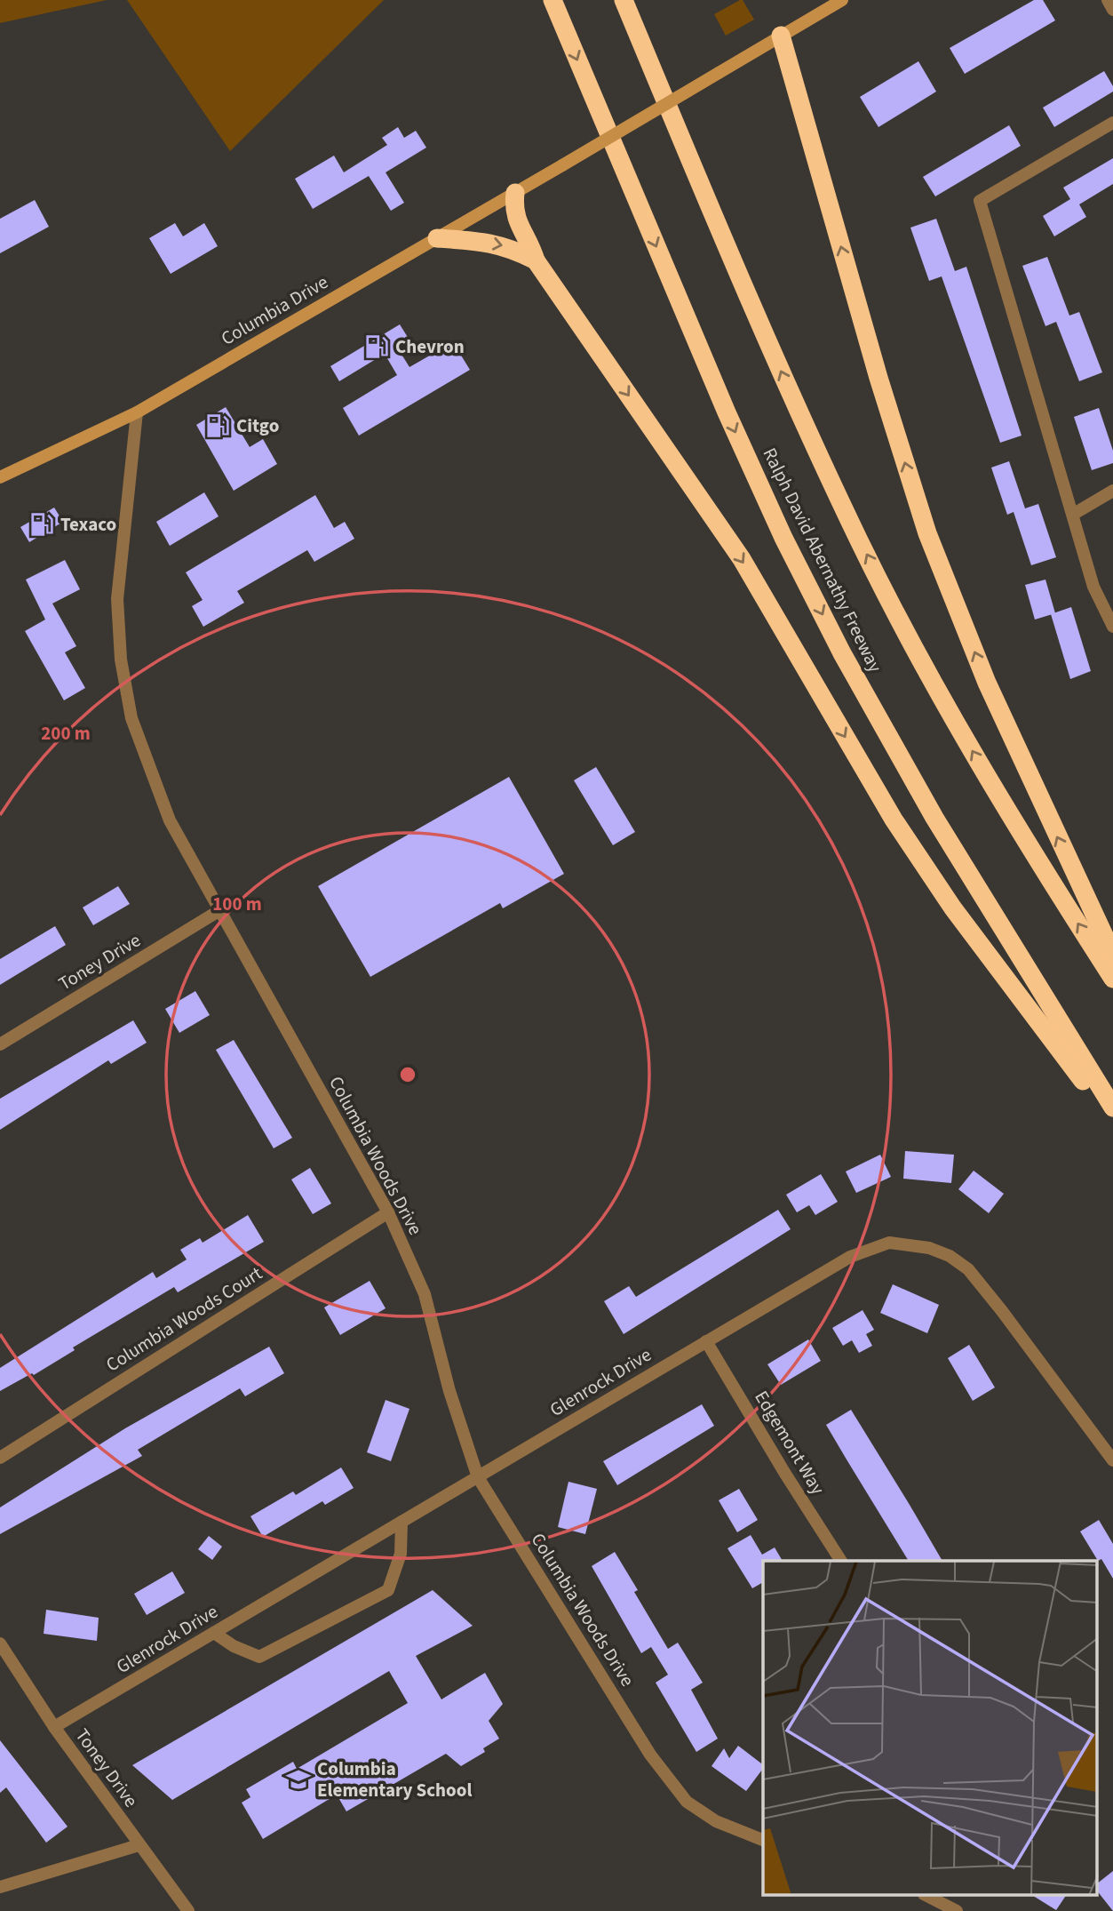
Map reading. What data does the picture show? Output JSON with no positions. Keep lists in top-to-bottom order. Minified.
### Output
{"streets":{"highway":["Ralph David Abernathy Freeway"],"main road":["Columbia Drive"],"street":["Toney Drive","Columbia Woods Drive","Columbia Woods Court","Glenrock Drive","Edgemont Way"]},"crossings":[["Columbia Drive","Columbia Woods Drive"],["Toney Drive","Columbia Woods Drive"],["Toney Drive","Glenrock Drive"],["Columbia Woods Drive","Columbia Woods Court"],["Columbia Woods Drive","Glenrock Drive"],["Glenrock Drive","Edgemont Way"]],"places":{"fuel station":["Chevron","Citgo","Texaco"],"school or university":["Columbia Elementary School"]},"rings":["200 m","100 m"]}
